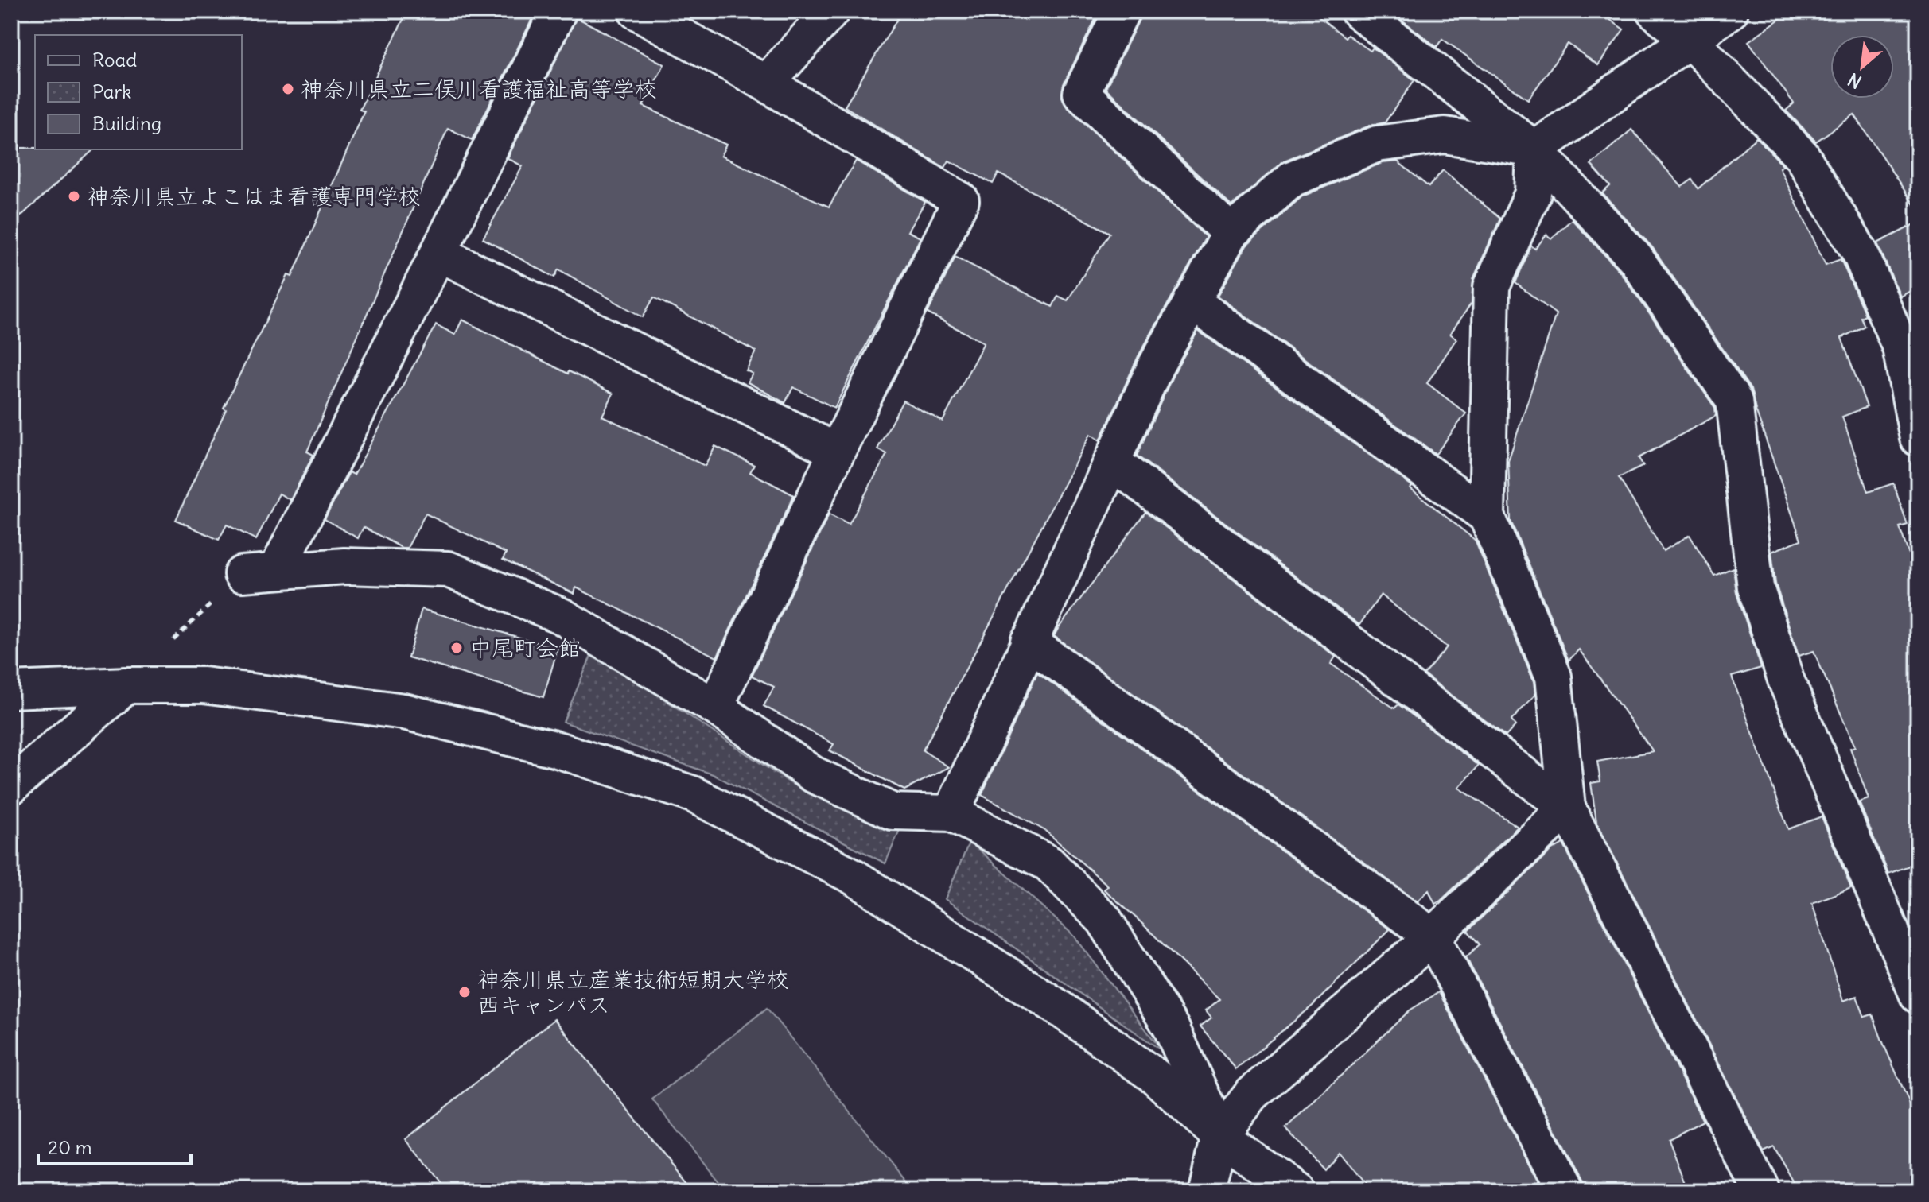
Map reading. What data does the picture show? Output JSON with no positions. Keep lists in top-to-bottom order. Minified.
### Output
{"places":["神奈川県立二俣川看護福祉高等学校","神奈川県立よこはま看護専門学校","中尾町会館","神奈川県立産業技術短期大学校 西キャンパス"],"legend":["Road","Park","Building"],"scale_bar":"20 m","north":"bottom left"}
